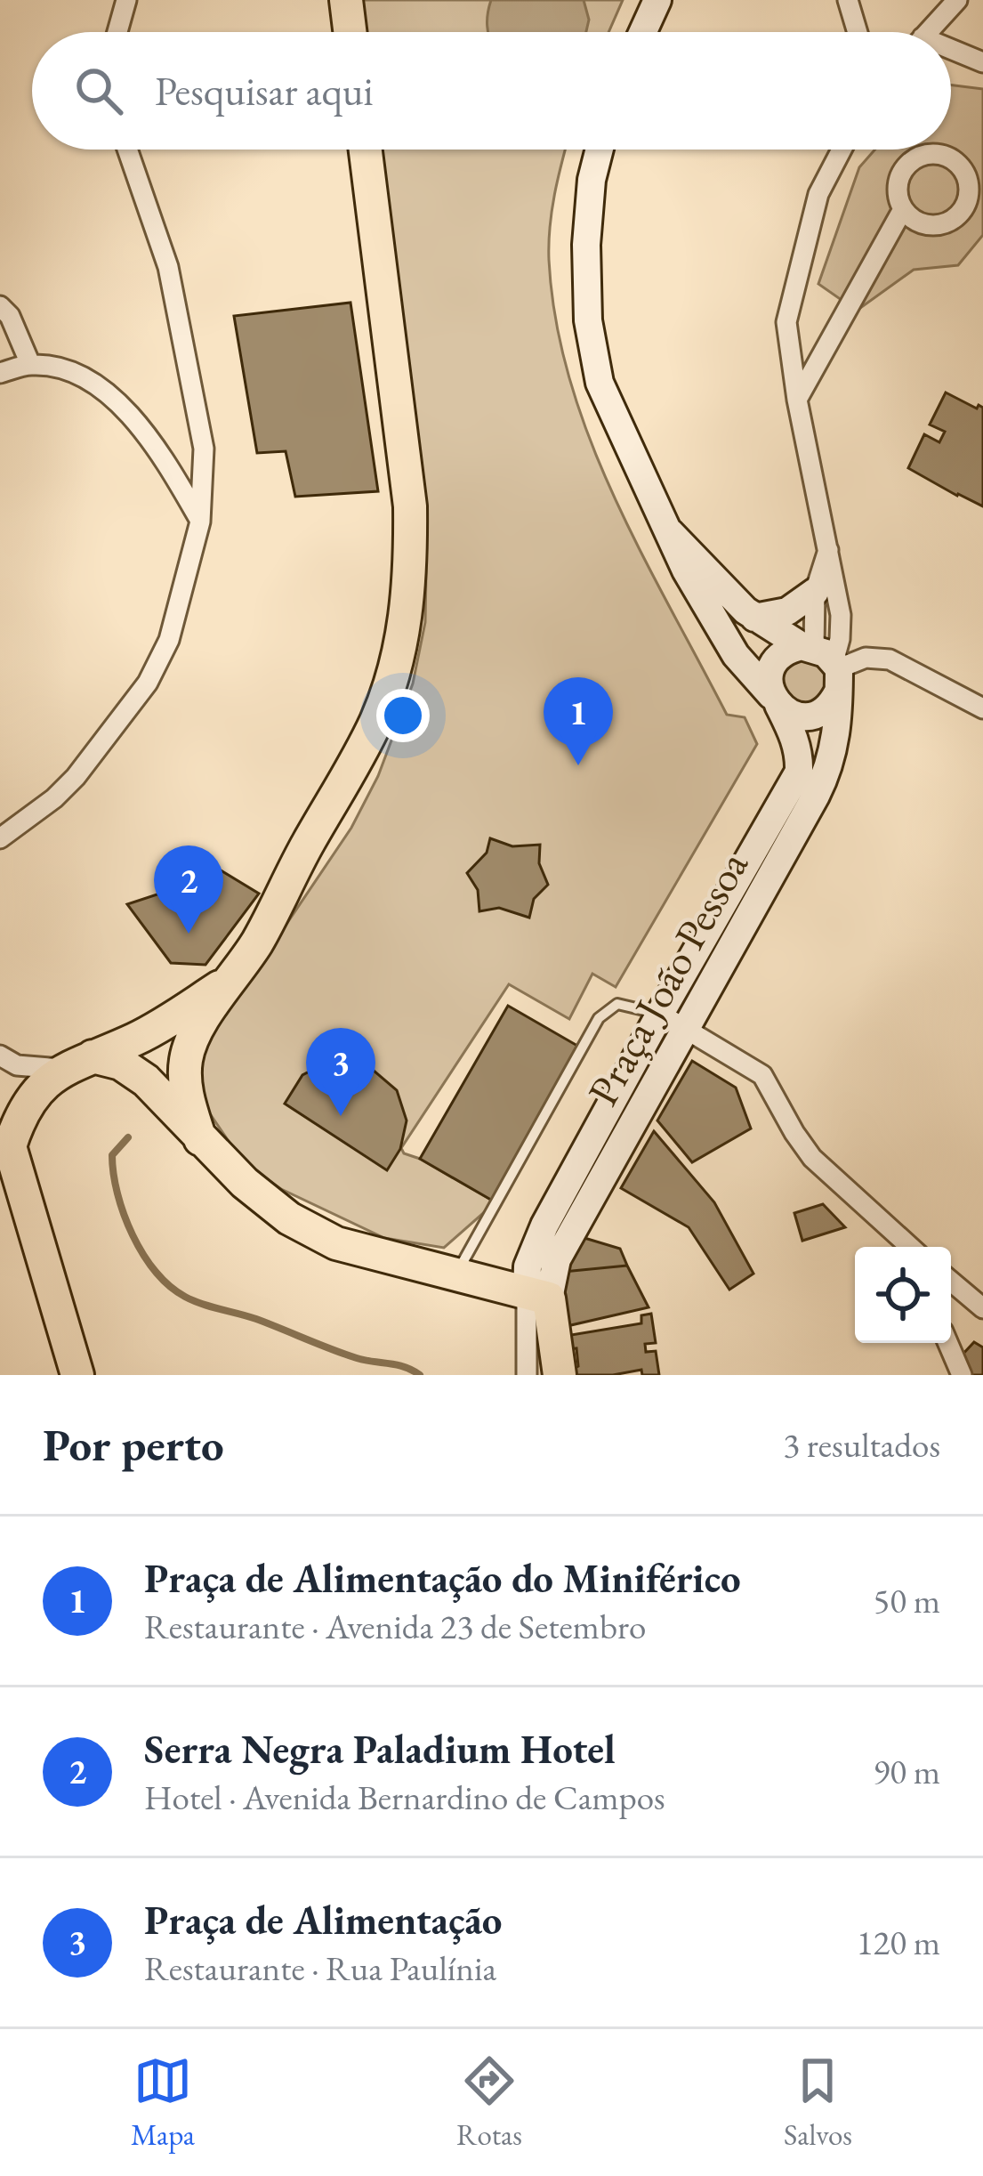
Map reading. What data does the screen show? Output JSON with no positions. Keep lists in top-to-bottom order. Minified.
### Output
{"streets":{"street":["Praça João Pessoa"]},"page":{"search":"Pesquisar aqui","pins":["1","2","3"],"heading":["Por perto","3 resultados"],"list":[{"mark":"1","name":"Praça de Alimentação do Miniférico","note":"Restaurante · Avenida 23 de Setembro","value":"50 m"},{"mark":"2","name":"Serra Negra Paladium Hotel","note":"Hotel · Avenida Bernardino de Campos","value":"90 m"},{"mark":"3","name":"Praça de Alimentação","note":"Restaurante · Rua Paulínia","value":"120 m"}],"nav":["Mapa","Rotas","Salvos"]}}
